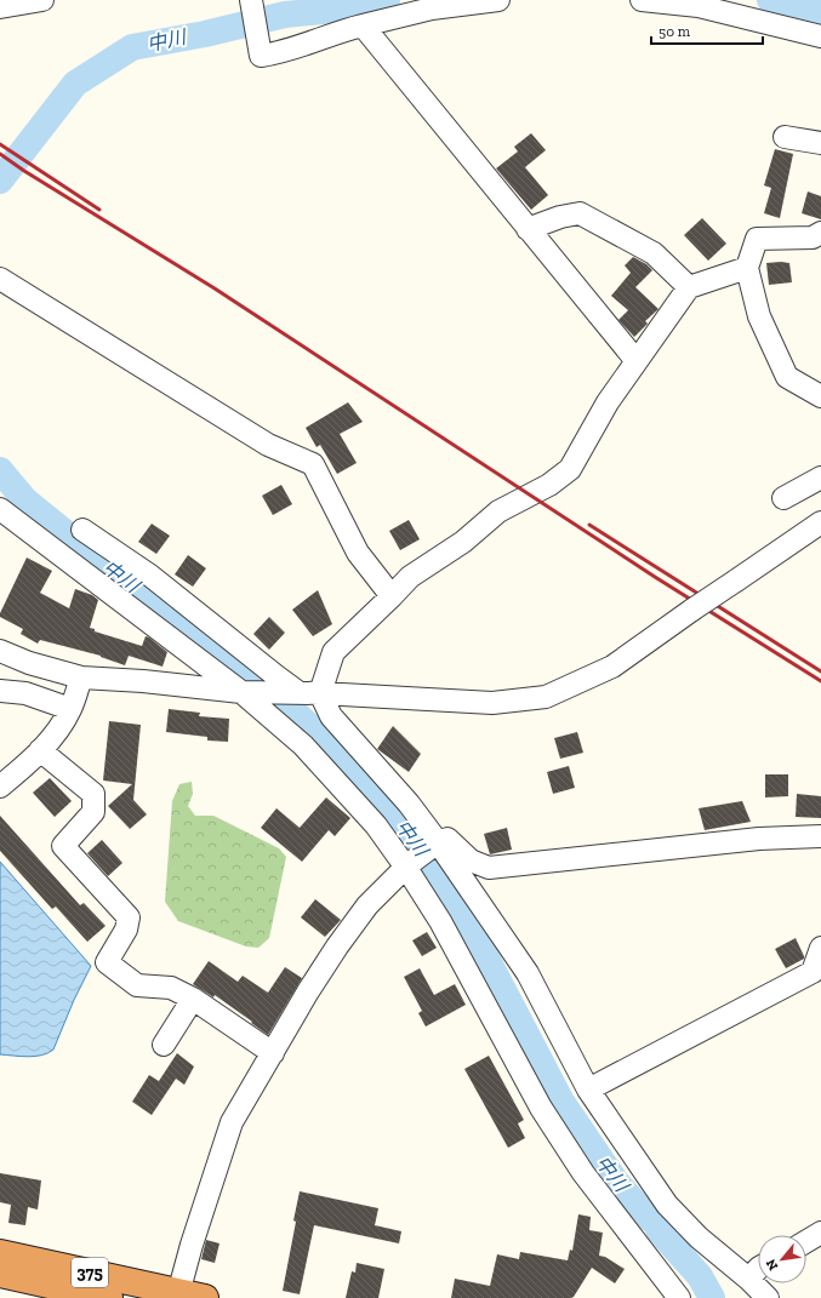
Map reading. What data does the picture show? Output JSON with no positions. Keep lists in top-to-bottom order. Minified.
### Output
{"streets":{"highway":["375"]},"water":["中川"],"scale_bar":"50 m","north":"bottom left"}
